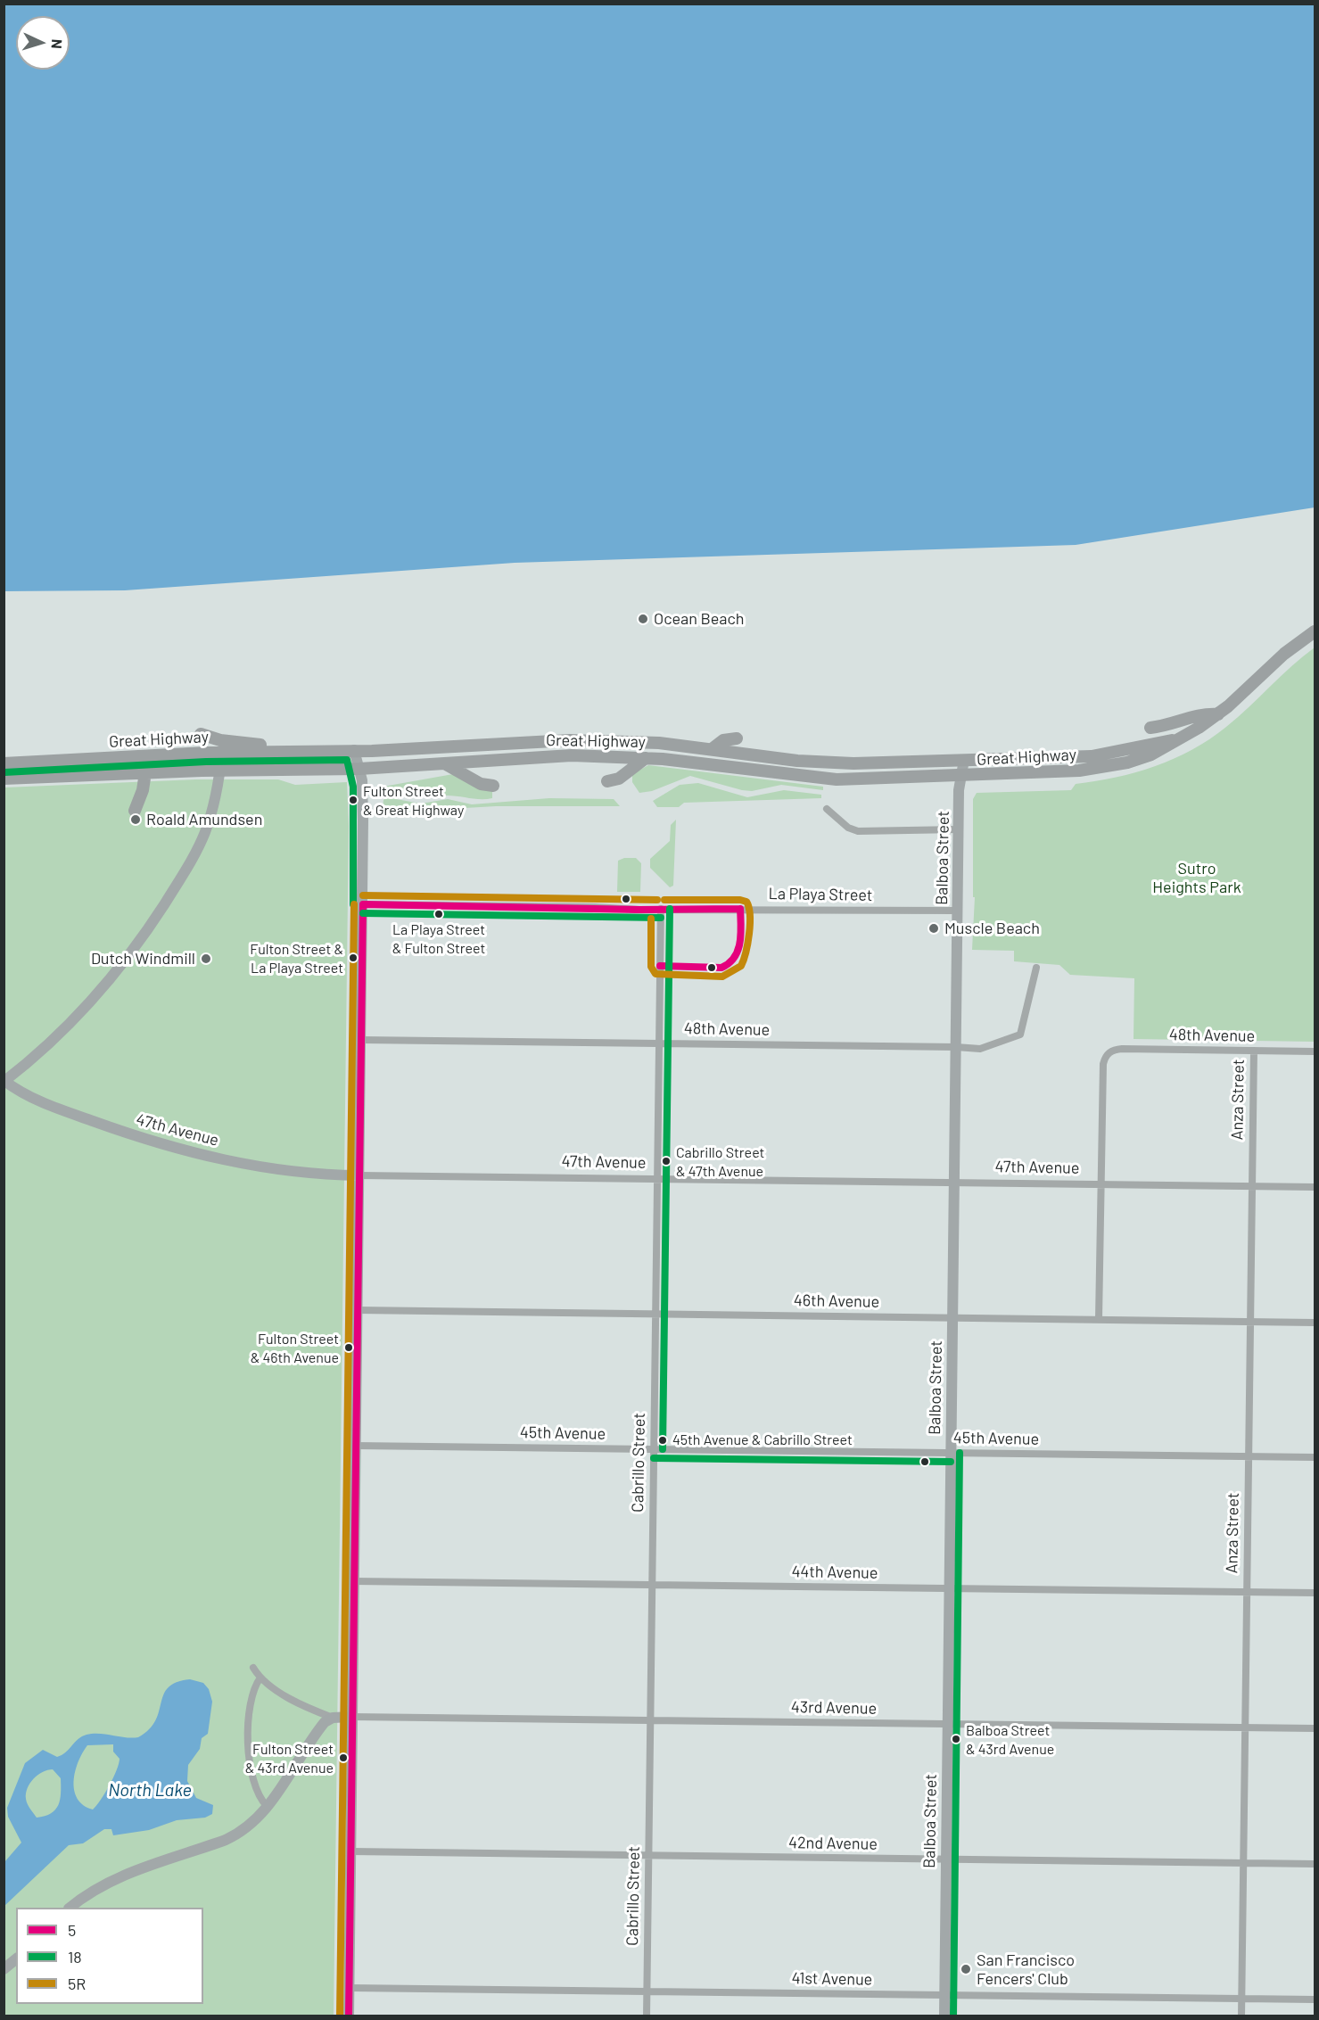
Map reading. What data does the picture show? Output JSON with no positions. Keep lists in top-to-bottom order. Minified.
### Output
{"streets":{"main road":["Great Highway"],"street":["Balboa Street","La Playa Street","48th Avenue","Anza Street","47th Avenue","46th Avenue","45th Avenue","Cabrillo Street","44th Avenue","43rd Avenue","42nd Avenue","41st Avenue"]},"crossings":[["Great Highway","Balboa Street"],["Balboa Street","La Playa Street"],["Balboa Street","48th Avenue"],["Balboa Street","47th Avenue"],["Balboa Street","46th Avenue"],["Balboa Street","45th Avenue"],["Balboa Street","44th Avenue"],["Balboa Street","43rd Avenue"],["Balboa Street","42nd Avenue"],["Balboa Street","41st Avenue"],["La Playa Street","Cabrillo Street"],["48th Avenue","Anza Street"],["48th Avenue","47th Avenue"],["48th Avenue","Cabrillo Street"],["Anza Street","47th Avenue"],["Anza Street","46th Avenue"],["Anza Street","45th Avenue"],["Anza Street","44th Avenue"],["Anza Street","43rd Avenue"],["Anza Street","42nd Avenue"],["Anza Street","41st Avenue"],["47th Avenue","Cabrillo Street"],["46th Avenue","Cabrillo Street"],["45th Avenue","Cabrillo Street"],["Cabrillo Street","44th Avenue"],["Cabrillo Street","43rd Avenue"],["Cabrillo Street","42nd Avenue"],["Cabrillo Street","41st Avenue"]],"water":["North Lake"],"parks":["Sutro Heights Park"],"places":["Ocean Beach","Fulton Street & Great Highway","Roald Amundsen","La Playa Street & Fulton Street","Muscle Beach","Fulton Street & La Playa Street","Dutch Windmill","Cabrillo Street & 47th Avenue","Fulton Street & 46th Avenue","45th Avenue & Cabrillo Street","Balboa Street & 43rd Avenue","Fulton Street & 43rd Avenue","San Francisco Fencers' Club"],"lines":["transit line 18","transit line 5R","transit line 5"],"legend":["5","18","5R"],"north":"right"}
